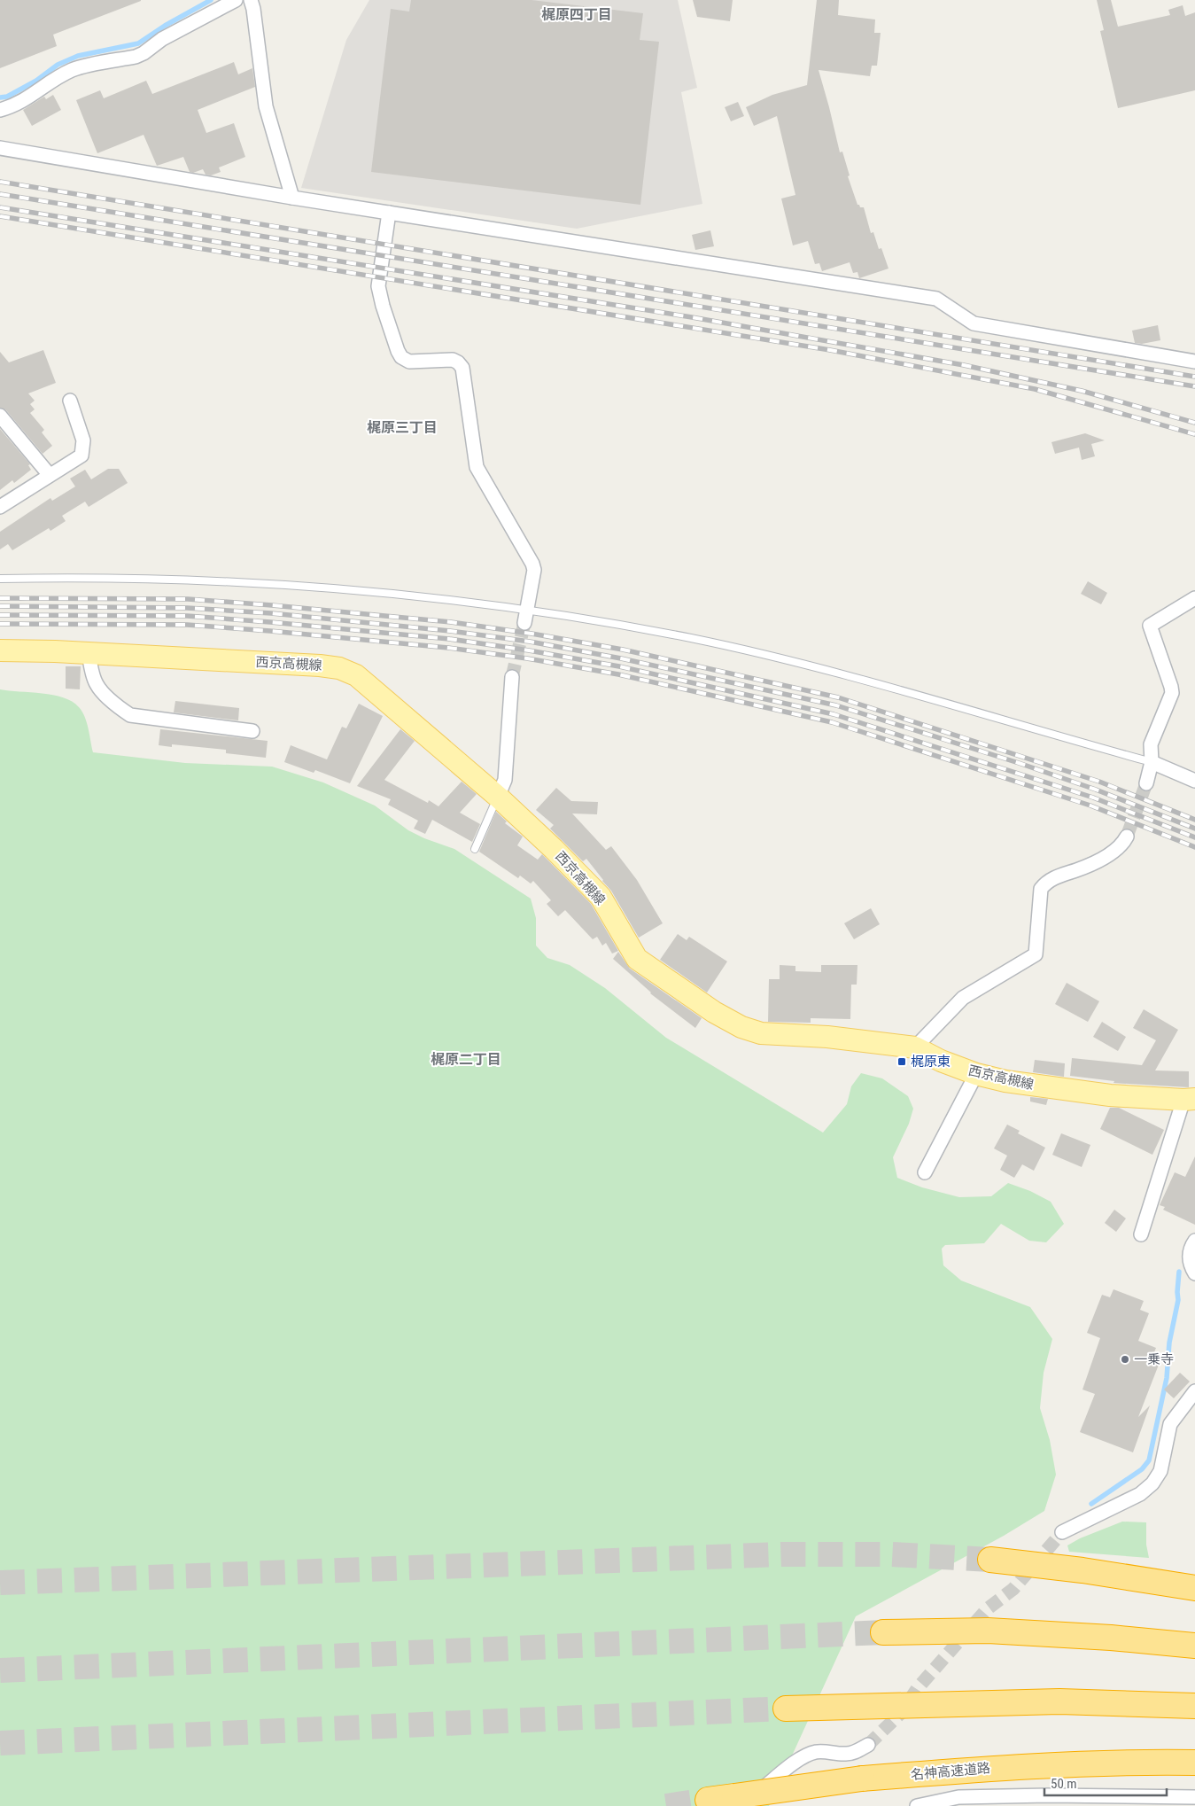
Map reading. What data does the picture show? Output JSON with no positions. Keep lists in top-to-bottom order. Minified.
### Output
{"streets":{"highway":["名神高速道路"],"main road":["西京高槻線"]},"districts":["梶原四丁目","梶原三丁目","梶原二丁目"],"places":{"transit":["梶原東"],"other":["一乗寺"]},"scale_bar":"50 m"}
